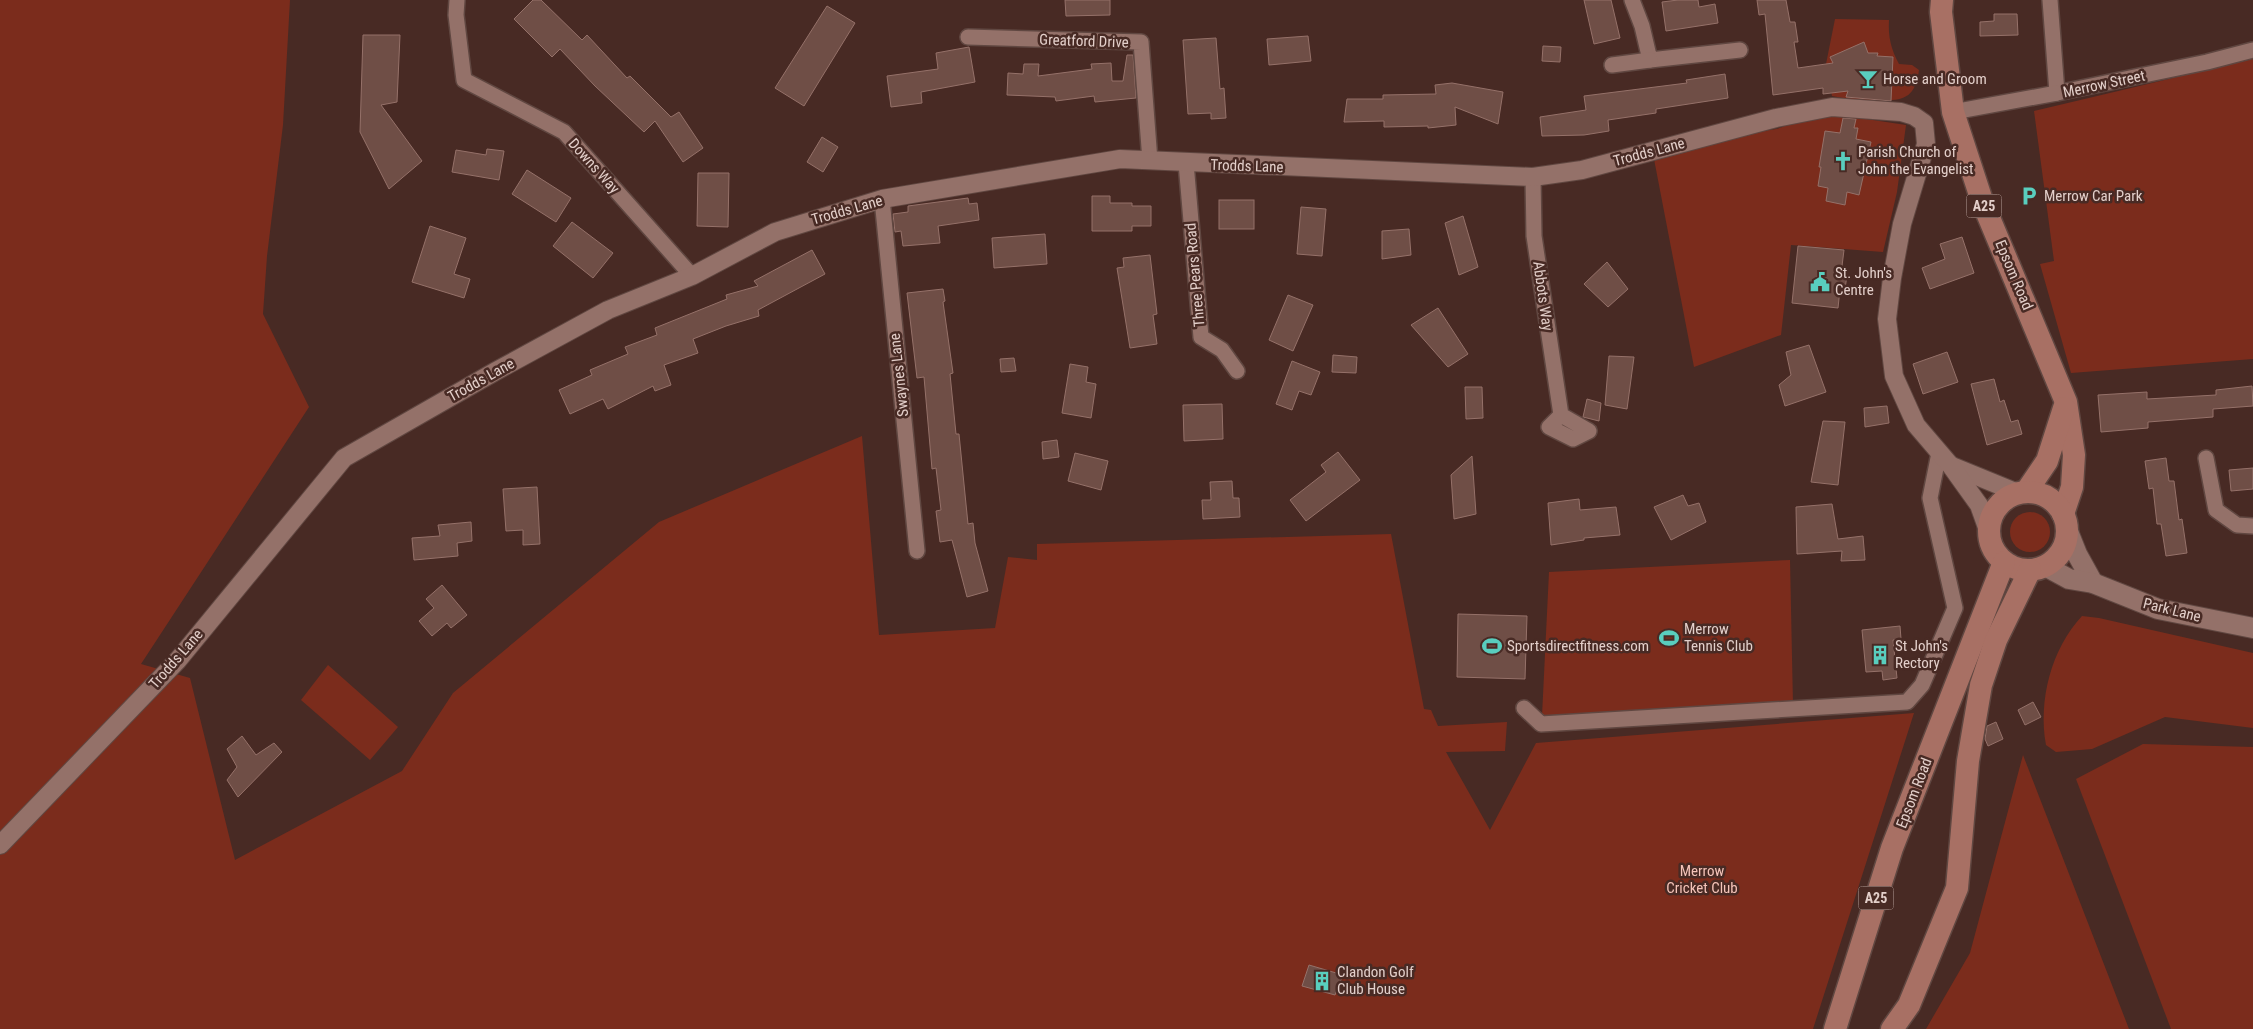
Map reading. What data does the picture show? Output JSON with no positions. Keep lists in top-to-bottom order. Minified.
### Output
{"streets":{"main road":["A25","Epsom Road","Park Lane"],"street":["Greatford Drive","Merrow Street","Trodds Lane","Downs Way","Three Pears Road","Abbots Way","Swaynes Lane"]},"crossings":[["Greatford Drive","Trodds Lane"],["Merrow Street","Epsom Road"],["Trodds Lane","Downs Way"],["Trodds Lane","Three Pears Road"],["Trodds Lane","Abbots Way"],["Trodds Lane","Swaynes Lane"],["Epsom Road","Park Lane"]],"parks":["Merrow Cricket Club"],"places":{"bar":["Horse and Groom"],"church":["Parish Church of John the Evangelist"],"parking":["Merrow Car Park"],"public building":["St. John's Centre"],"sports":["Merrow Tennis Club","Sportsdirectfitness.com"],"building":["St John's Rectory","Clandon Golf Club House"]}}
